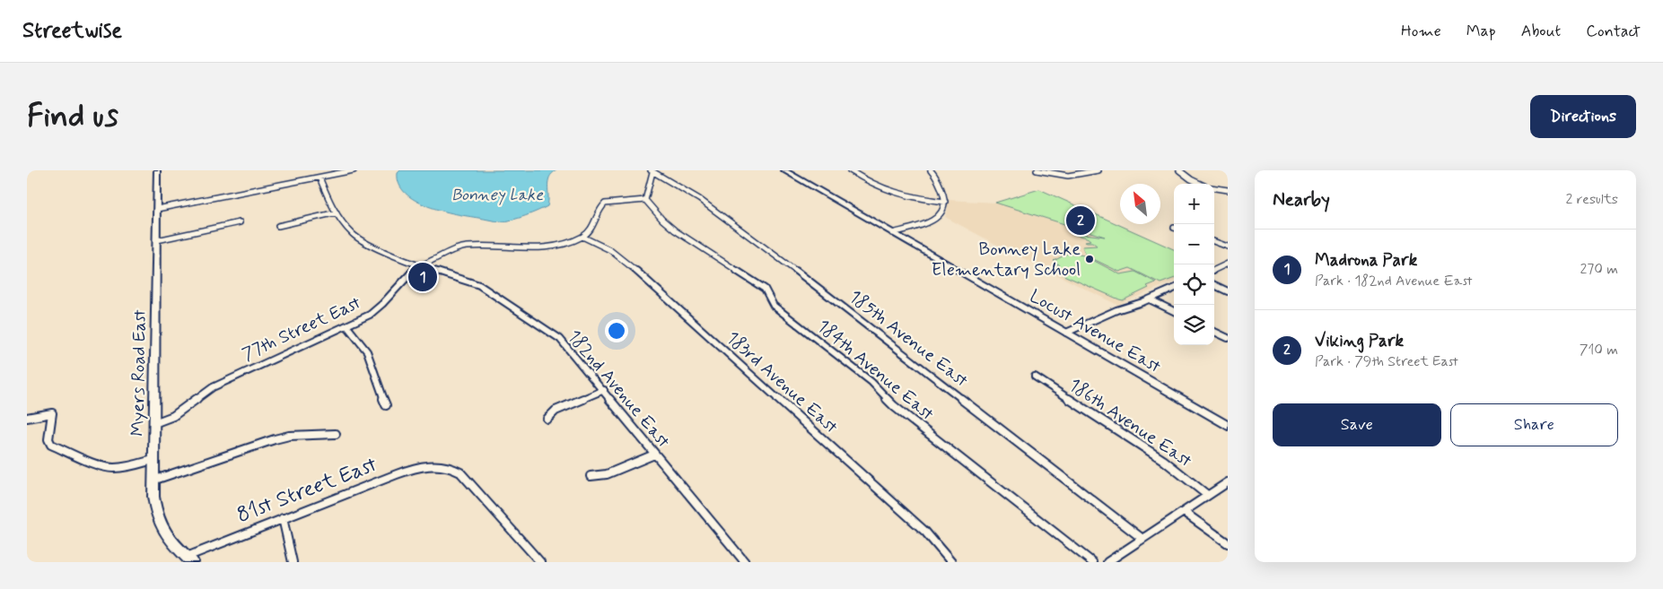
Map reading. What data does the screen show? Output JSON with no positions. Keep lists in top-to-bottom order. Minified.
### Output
{"streets":{"street":["77th Street East","Locust Avenue East","185th Avenue East","184th Avenue East","Myers Road East","183rd Avenue East","182nd Avenue East","186th Avenue East","81st Street East"]},"crossings":[["77th Street East","Myers Road East"],["77th Street East","183rd Avenue East"],["77th Street East","182nd Avenue East"],["Myers Road East","81st Street East"]],"water":["Bonney Lake"],"places":["Bonney Lake Elementary School"],"north":"top left","page":{"header":"Streetwise","nav":["Home","Map","About","Contact"],"buttons":["Directions",["Save","Share"]],"title":"Find us","heading":["Nearby","2 results"],"map_buttons":["+","−"],"pins":["2","1"],"list":[{"mark":"1","name":"Madrona Park","note":"Park · 182nd Avenue East","value":"270 m"},{"mark":"2","name":"Viking Park","note":"Park · 79th Street East","value":"710 m"}]}}
